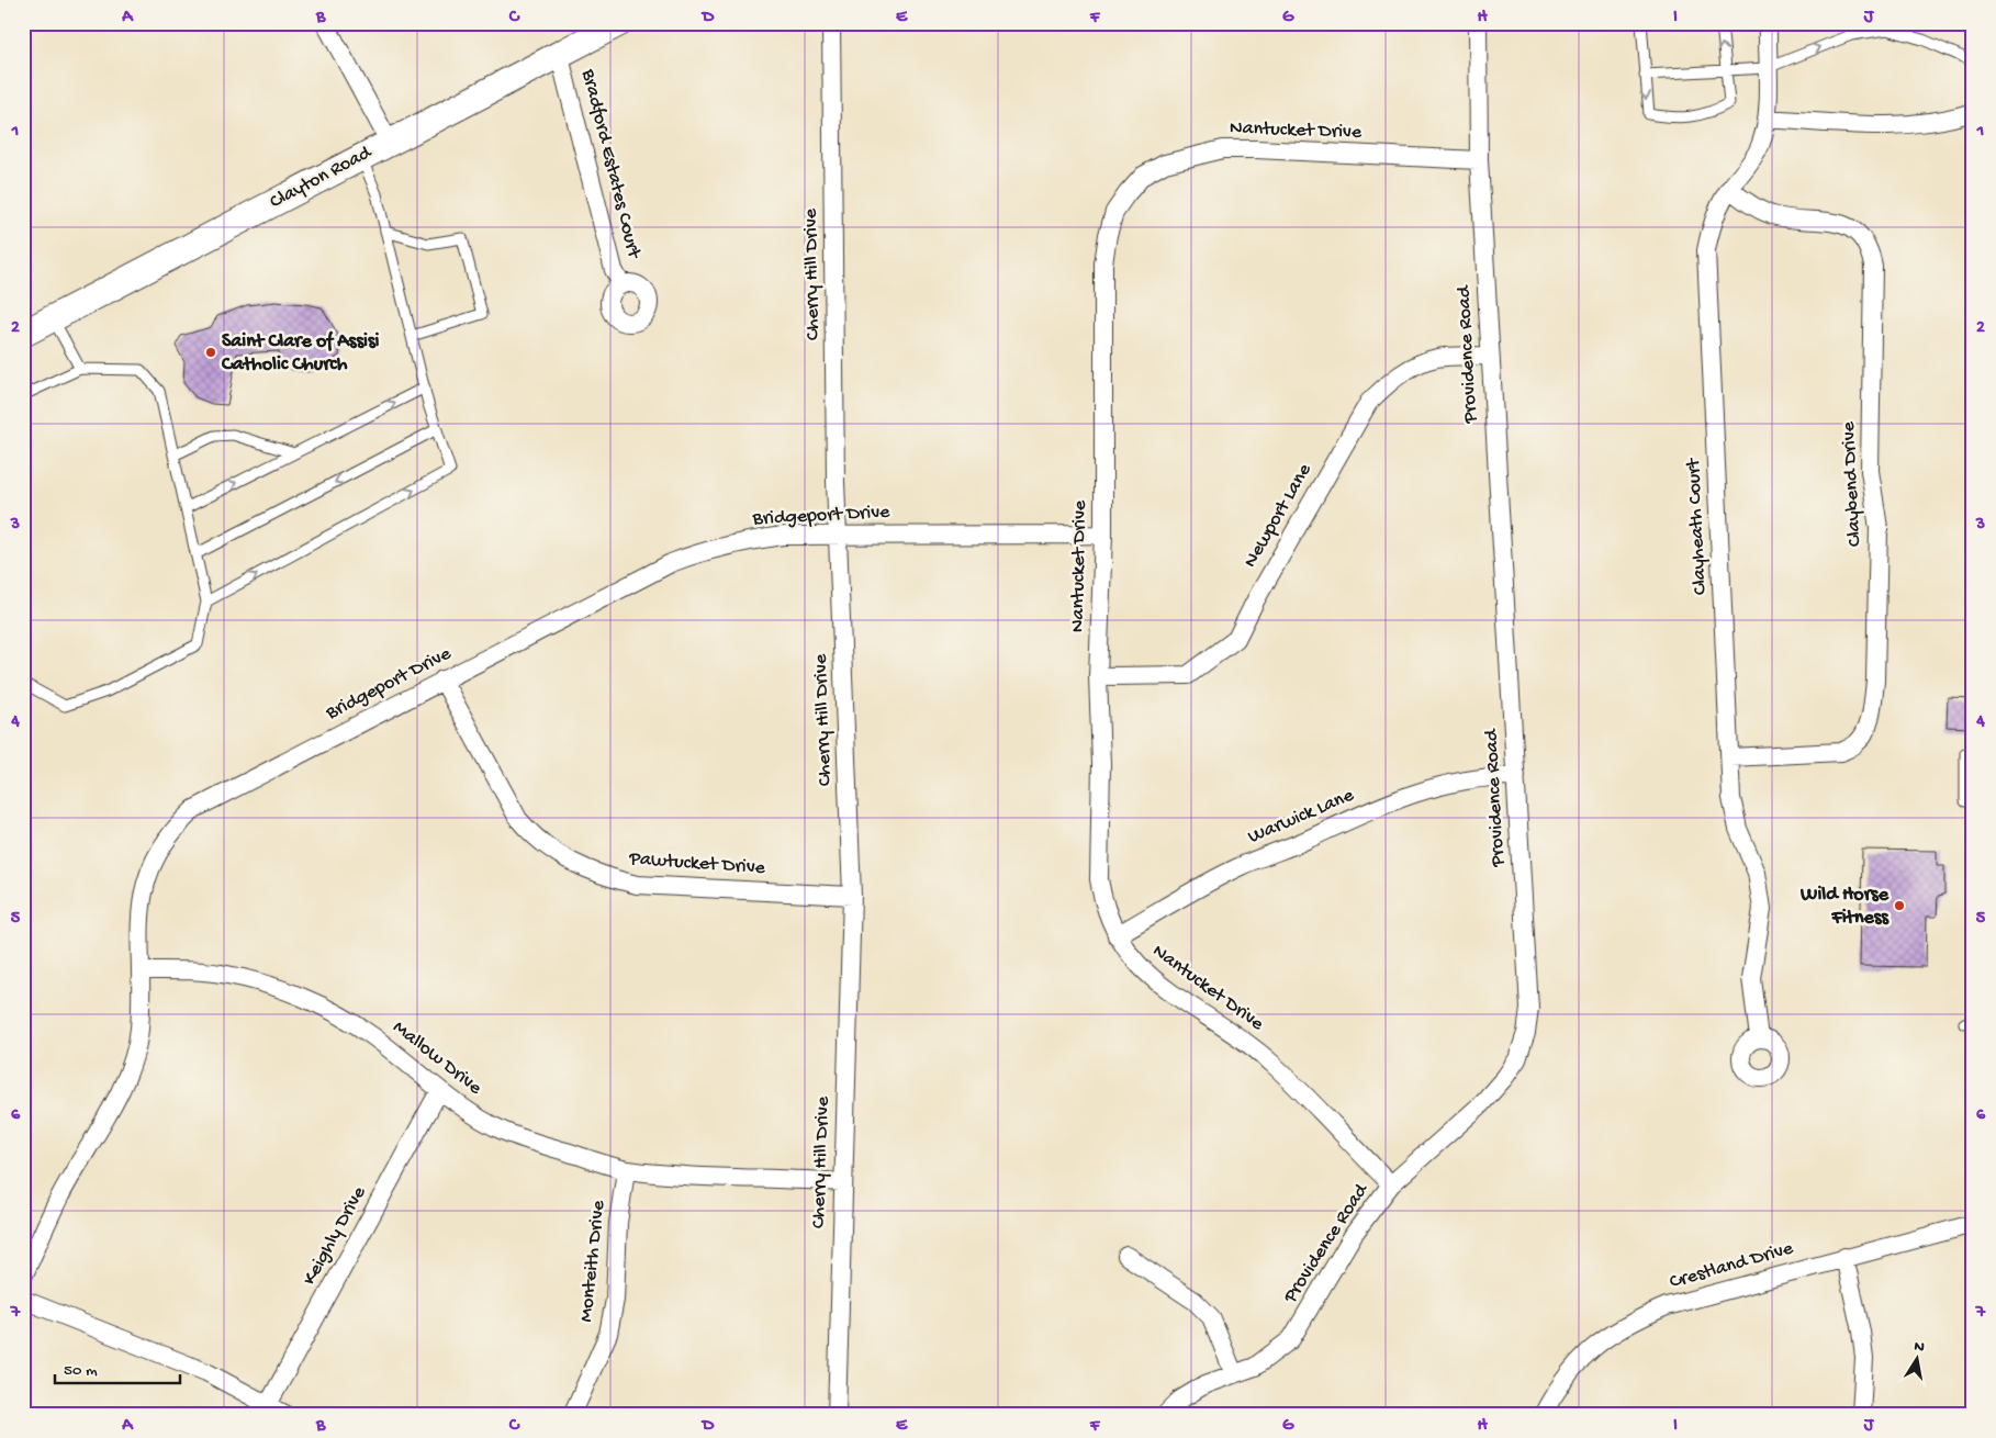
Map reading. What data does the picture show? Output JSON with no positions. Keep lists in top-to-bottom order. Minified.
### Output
{"streets":{"main road":["Clayton Road"],"street":["Nantucket Drive","Bradford Estates Court","Cherry Hill Drive","Providence Road","Claybend Drive","Bridgeport Drive","Newport Lane","Clayheath Court","Warwick Lane","Pawtucket Drive","Mallow Drive","Keighly Drive","Monteith Drive","Crestland Drive"]},"crossings":[["Nantucket Drive","Providence Road"],["Nantucket Drive","Bridgeport Drive"],["Nantucket Drive","Newport Lane"],["Nantucket Drive","Warwick Lane"],["Bradford Estates Court","Clayton Road"],["Cherry Hill Drive","Bridgeport Drive"],["Cherry Hill Drive","Pawtucket Drive"],["Cherry Hill Drive","Mallow Drive"],["Providence Road","Newport Lane"],["Providence Road","Warwick Lane"],["Claybend Drive","Clayheath Court"],["Bridgeport Drive","Pawtucket Drive"],["Bridgeport Drive","Mallow Drive"],["Mallow Drive","Keighly Drive"],["Mallow Drive","Monteith Drive"]],"places":["Saint Clare of Assisi Catholic Church","Wild Horse Fitness"],"scale_bar":"50 m","north":"top","grid":{"columns":["A","B","C","D","E","F","G","H","I","J"],"rows":["1","2","3","4","5","6","7"]}}
